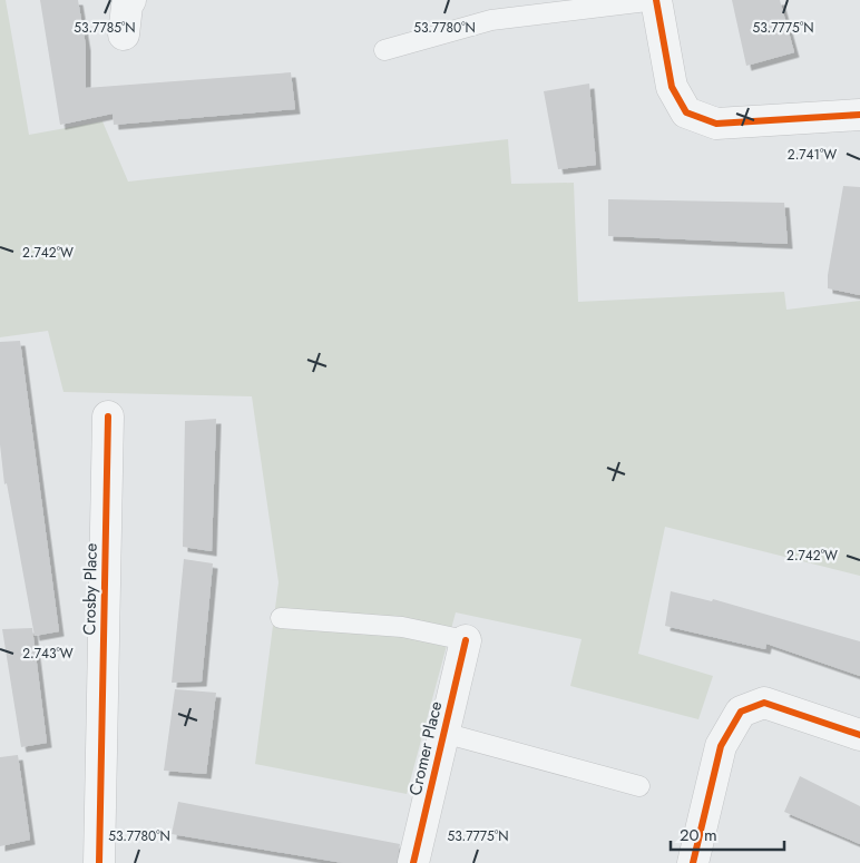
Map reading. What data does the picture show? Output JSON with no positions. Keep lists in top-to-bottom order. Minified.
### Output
{"streets":{"street":["Crosby Place","Cromer Place"]},"scale_bar":"20 m","coordinates":["53.7785°N","53.7780°N","53.7775°N","2.741°W","2.742°W","2.743°W"]}
